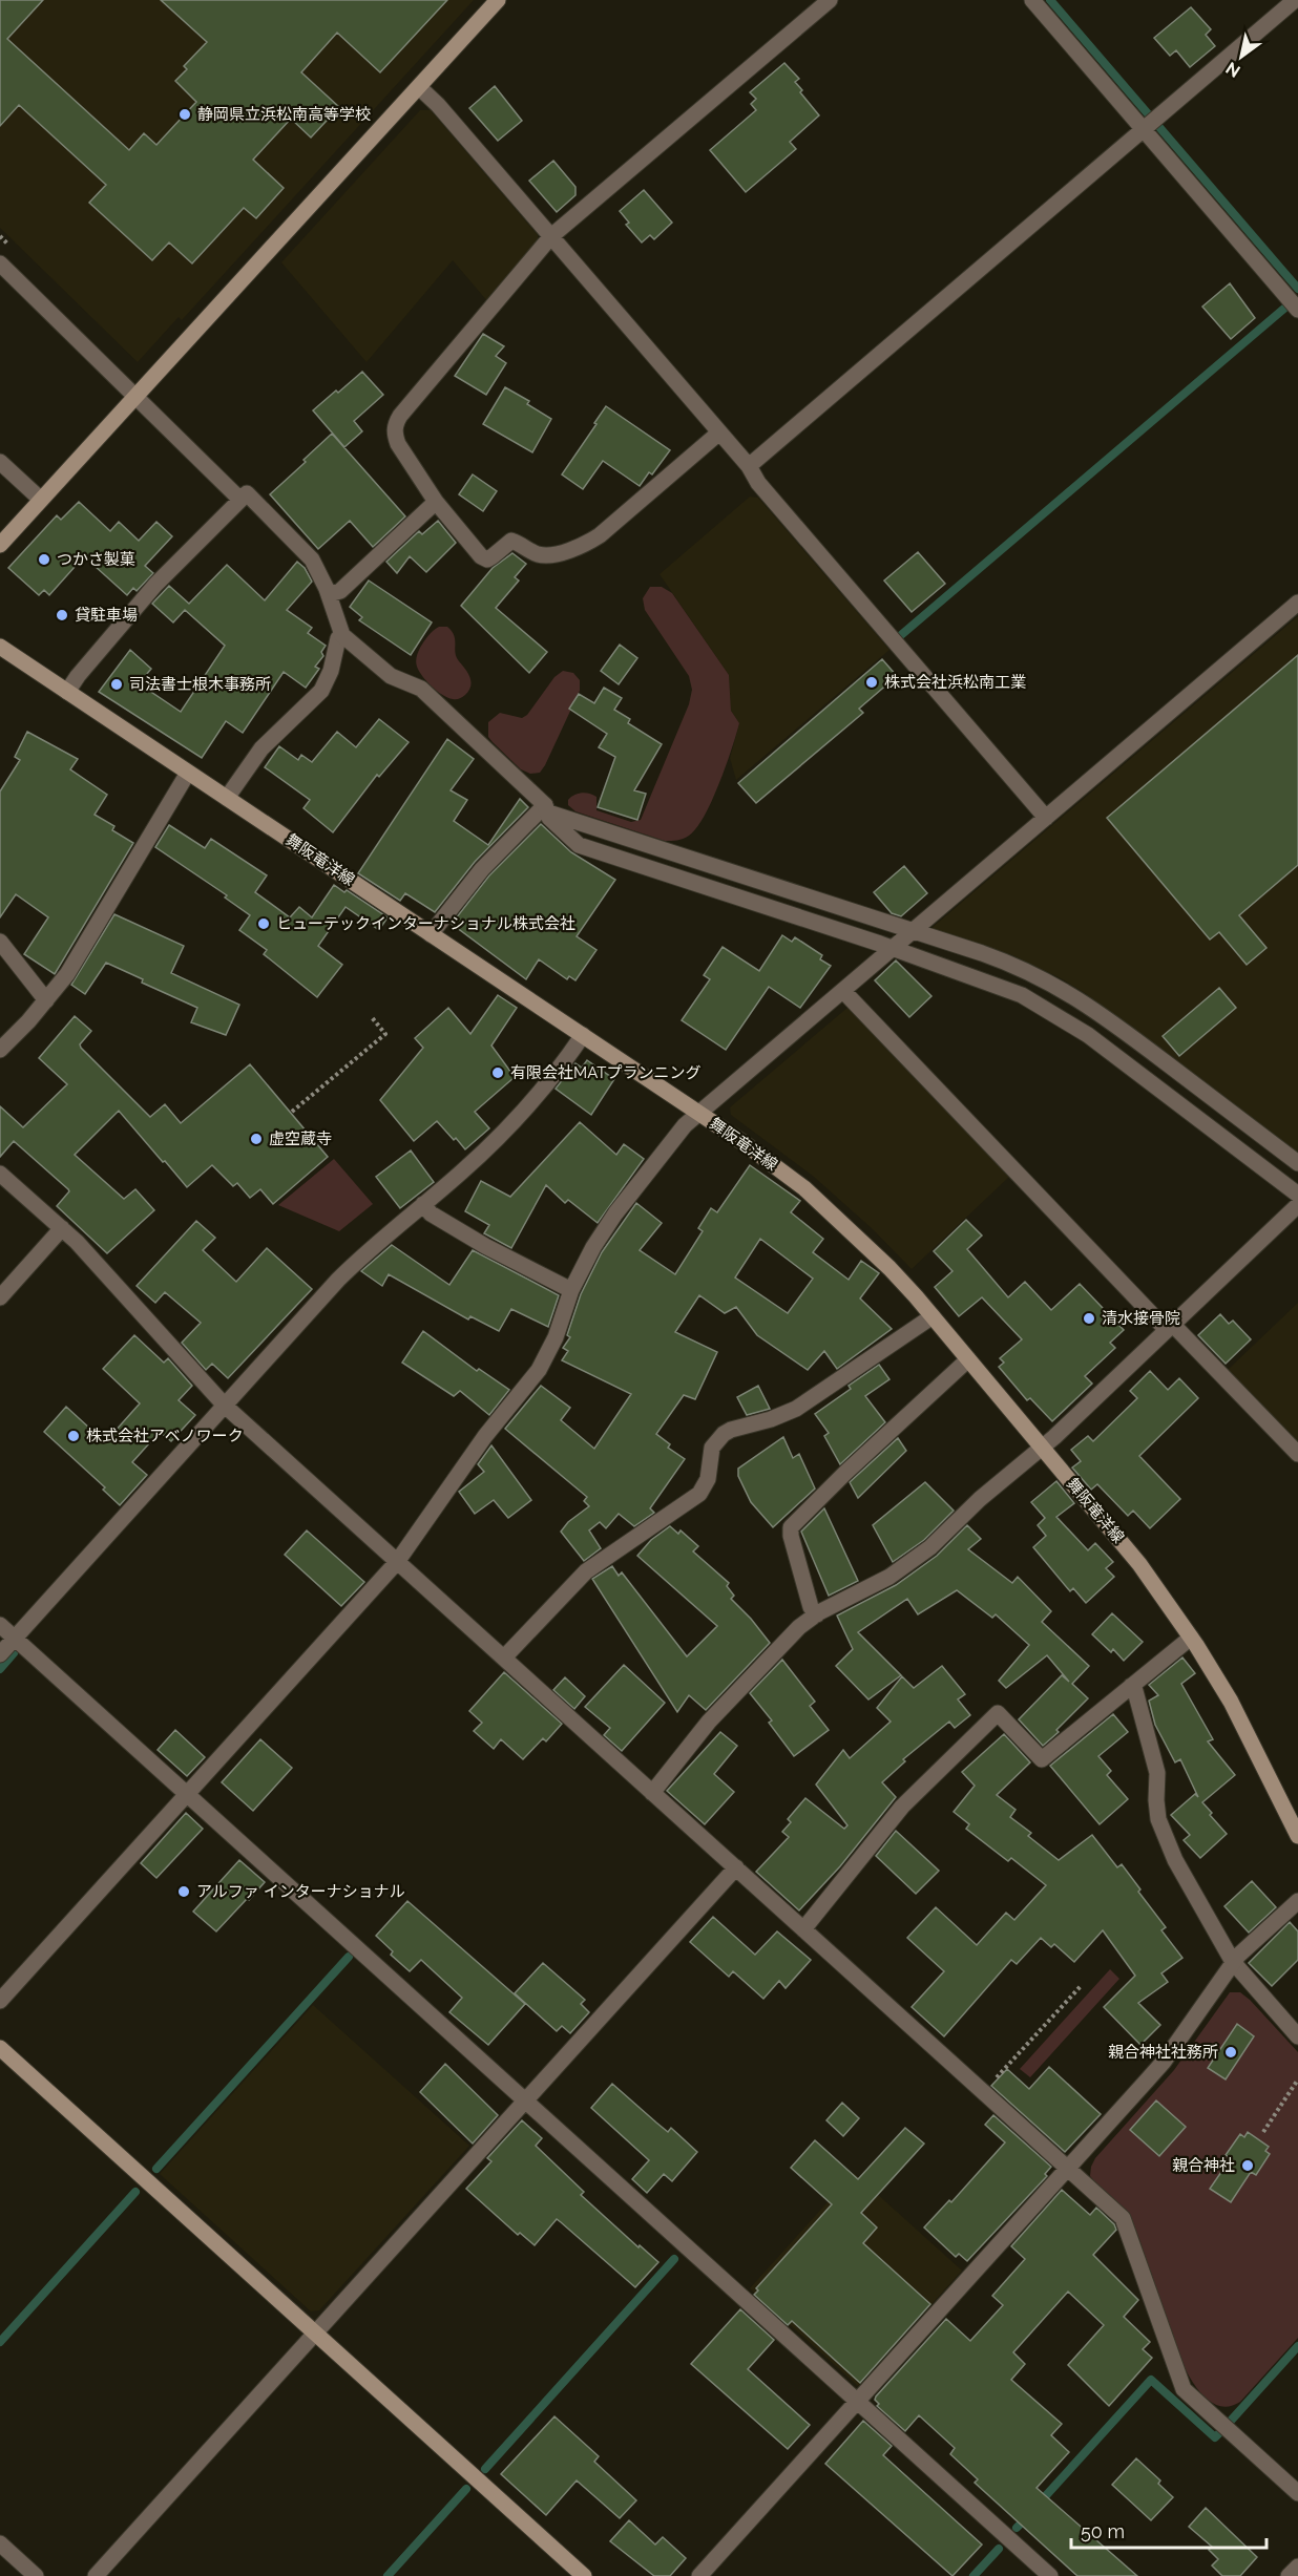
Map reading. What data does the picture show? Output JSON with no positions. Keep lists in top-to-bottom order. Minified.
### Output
{"streets":{"main road":["舞阪竜洋線"]},"places":["静岡県立浜松南高等学校","つかさ製菓","貸駐車場","株式会社浜松南工業","司法書士根木事務所","ヒューテックインターナショナル株式会社","有限会社MATプランニング","虚空蔵寺","清水接骨院","株式会社アベノワーク","アルファ インターナショナル","親合神社社務所","親合神社"],"scale_bar":"50 m","north":"bottom left"}
